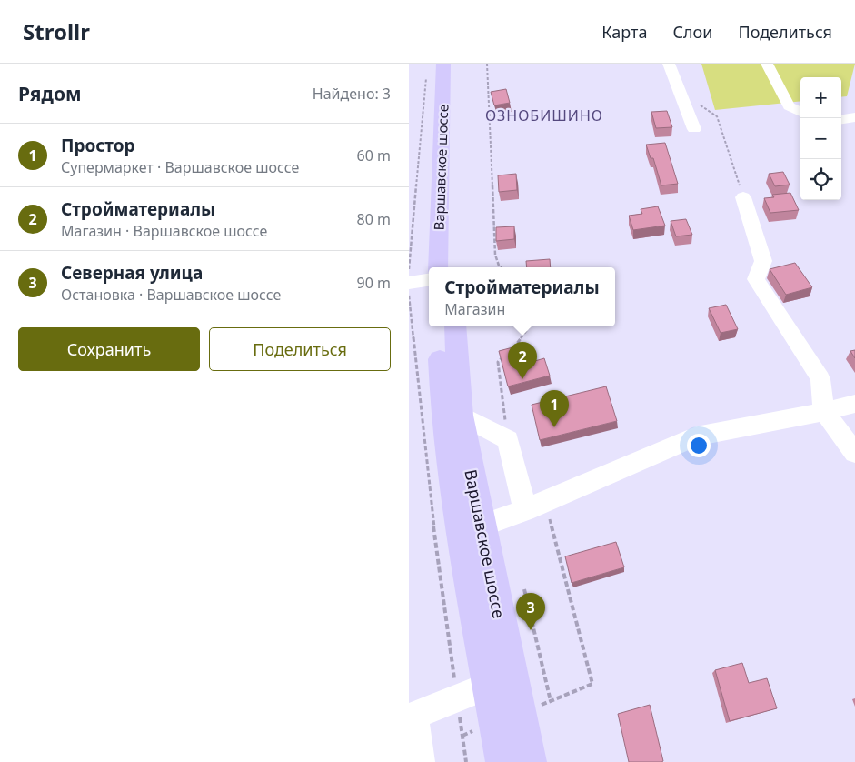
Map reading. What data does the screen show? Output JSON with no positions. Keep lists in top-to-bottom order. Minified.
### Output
{"streets":{"main road":["Варшавское шоссе"]},"districts":["ОЗНОБИШИНО"],"page":{"header":"Strollr","nav":["Карта","Слои","Поделиться"],"heading":["Рядом","Найдено: 3"],"map_buttons":["+","−"],"list":[{"mark":"1","name":"Простор","note":"Супермаркет · Варшавское шоссе","value":"60 m"},{"mark":"2","name":"Стройматериалы","note":"Магазин · Варшавское шоссе","value":"80 m"},{"mark":"3","name":"Северная улица","note":"Остановка · Варшавское шоссе","value":"90 m"}],"popup":["Стройматериалы","Магазин"],"buttons":["Сохранить","Поделиться"],"pins":["2","1","3"]}}
